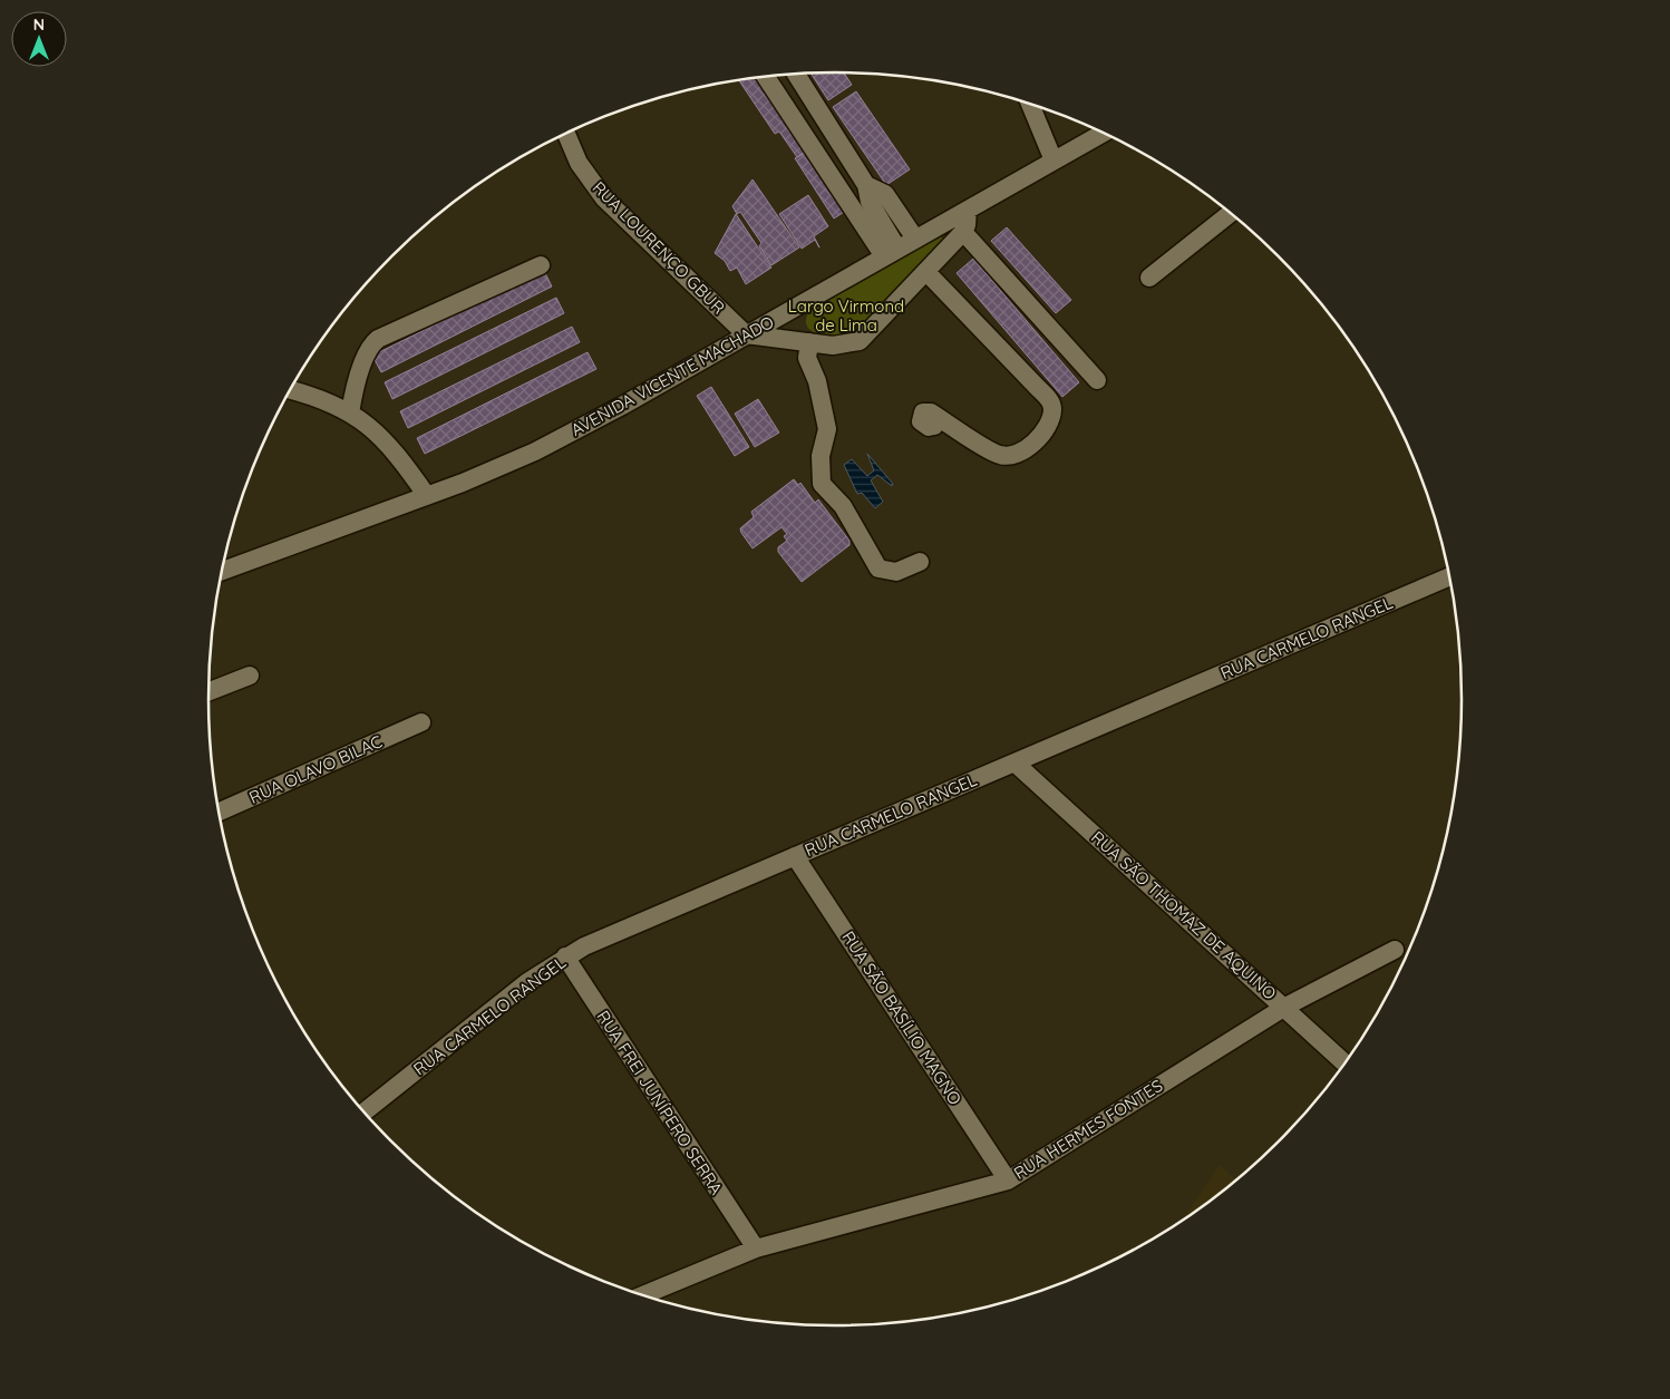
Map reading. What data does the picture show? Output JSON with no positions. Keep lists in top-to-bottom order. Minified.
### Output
{"streets":{"street":["RUA LOURENÇO GBUR","AVENIDA VICENTE MACHADO","RUA CARMELO RANGEL","RUA OLAVO BILAC","RUA SÃO THOMAZ DE AQUINO","RUA SÃO BASÍLIO MAGNO","RUA FREI JUNÍPERO SERRA","RUA HERMES FONTES"]},"crossings":[["RUA LOURENÇO GBUR","AVENIDA VICENTE MACHADO"],["RUA CARMELO RANGEL","RUA SÃO THOMAZ DE AQUINO"],["RUA CARMELO RANGEL","RUA SÃO BASÍLIO MAGNO"],["RUA CARMELO RANGEL","RUA FREI JUNÍPERO SERRA"],["RUA SÃO THOMAZ DE AQUINO","RUA HERMES FONTES"],["RUA SÃO BASÍLIO MAGNO","RUA HERMES FONTES"],["RUA FREI JUNÍPERO SERRA","RUA HERMES FONTES"]],"parks":["Largo Virmond de Lima"],"north":"top"}
